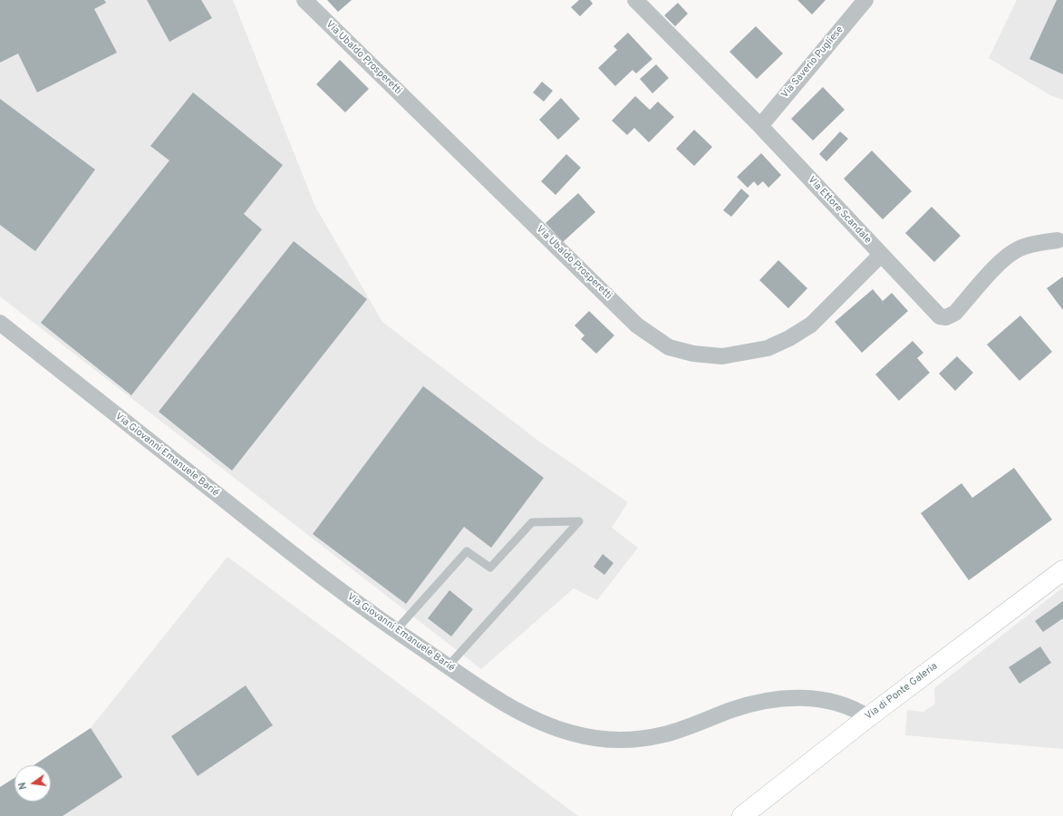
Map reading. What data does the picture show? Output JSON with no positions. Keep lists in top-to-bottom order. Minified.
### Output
{"streets":{"main road":["Via di Ponte Galeria"],"street":["Via Ubaldo Prosperetti","Via Saverio Pugliese","Via Ettore Scandale","Via Giovanni Emanuele Barié"]},"crossings":[["Via Ubaldo Prosperetti","Via Ettore Scandale"],["Via Saverio Pugliese","Via Ettore Scandale"],["Via Giovanni Emanuele Barié","Via di Ponte Galeria"]],"north":"left"}
